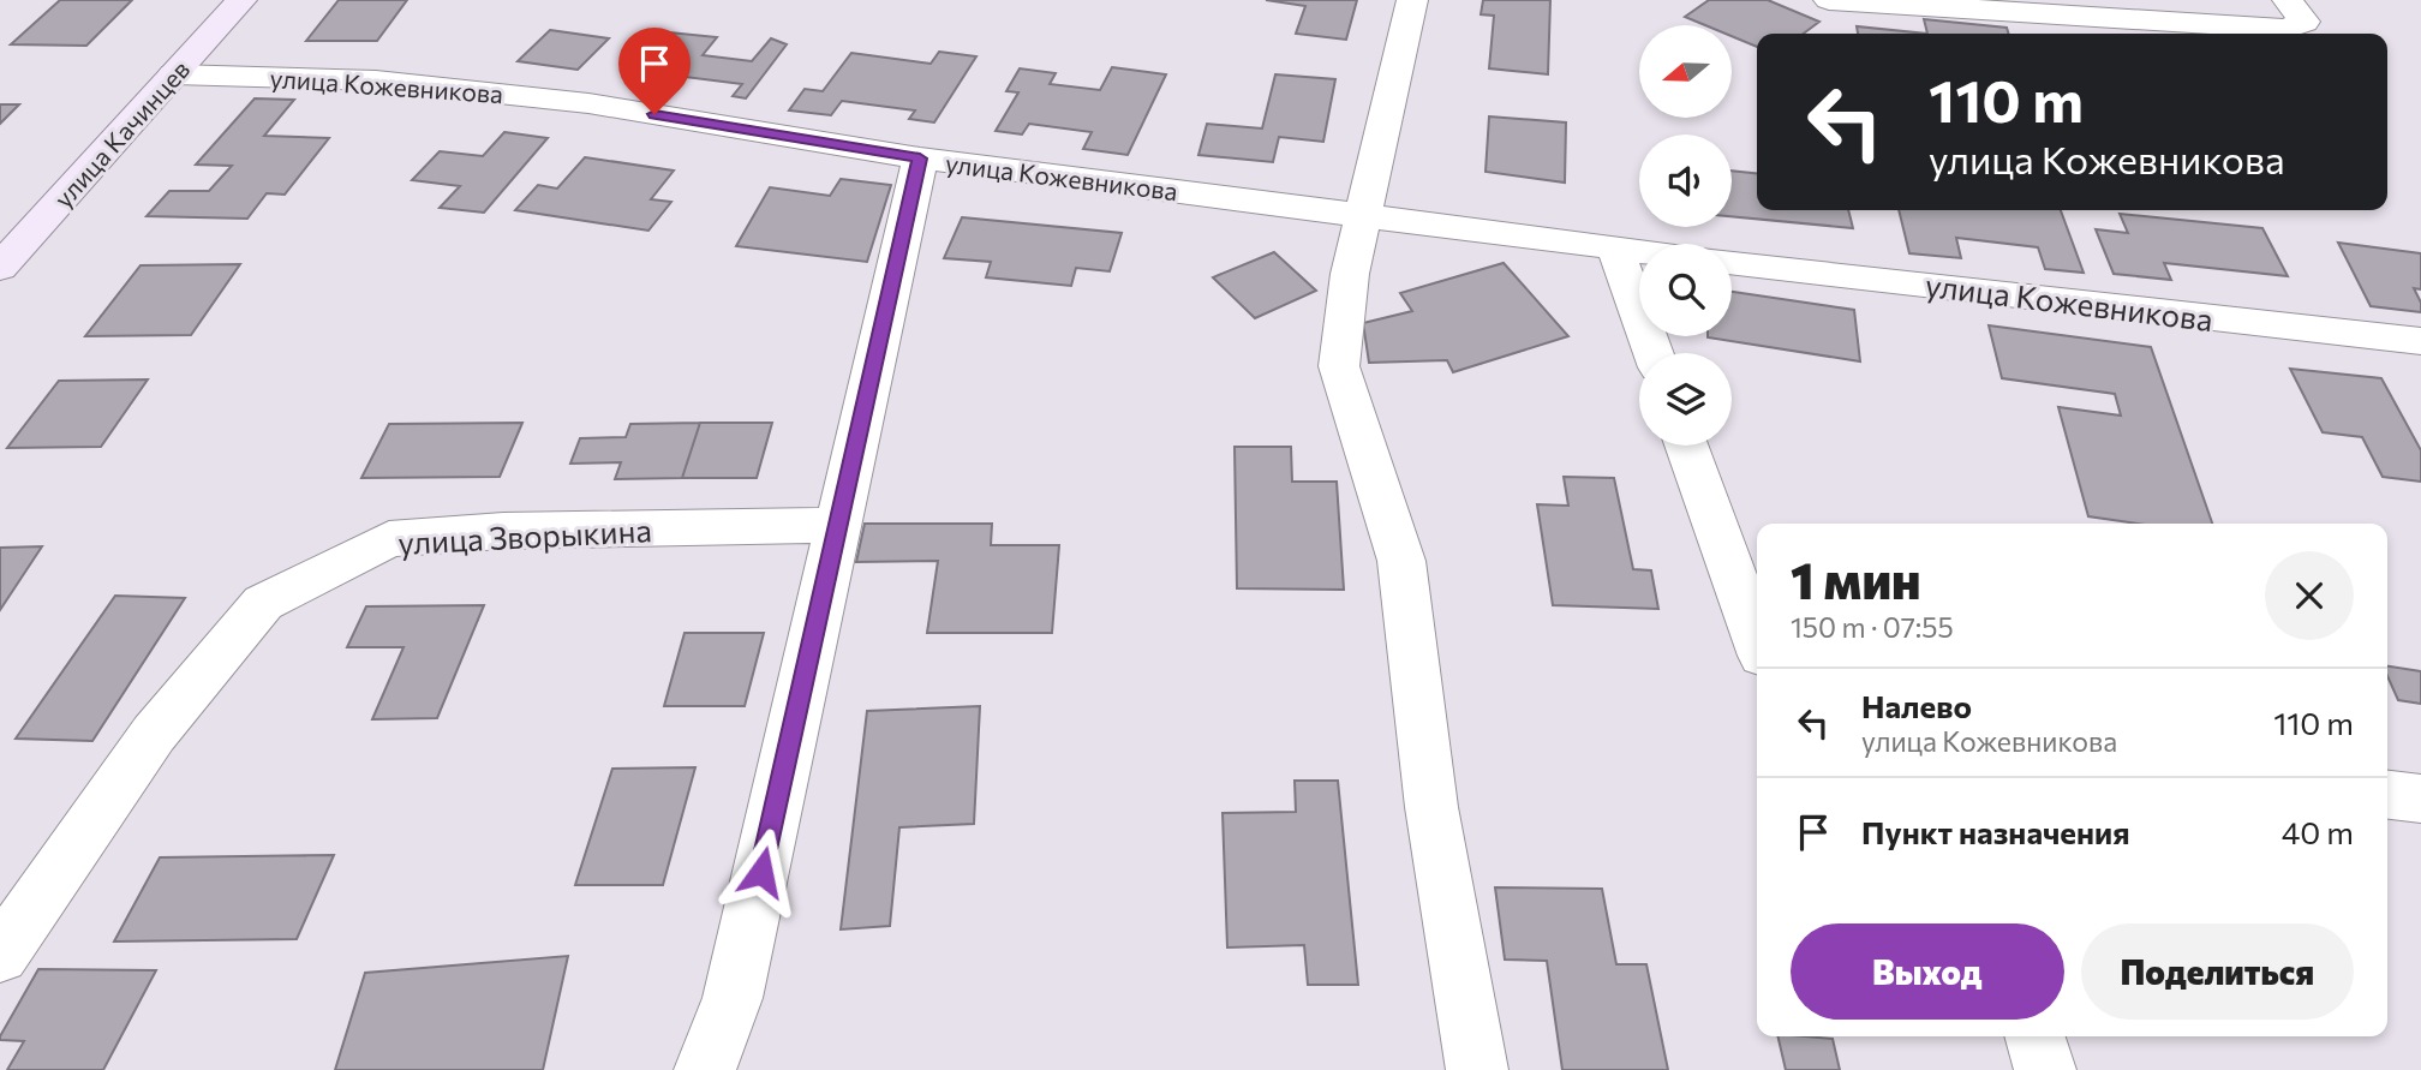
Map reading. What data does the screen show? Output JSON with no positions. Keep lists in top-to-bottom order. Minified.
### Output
{"streets":{"main road":["улица Качинцев"],"street":["улица Кожевникова","улица Зворыкина"]},"crossings":[["улица Кожевникова","улица Качинцев"]],"north":"left","page":{"turn":["110 m","улица Кожевникова"],"heading":["1 мин","150 m · 07:55"],"list":[{"name":"Налево","note":"улица Кожевникова","value":"110 m"},{"name":"Пункт назначения","value":"40 m"}],"buttons":["Выход","Поделиться"]}}
